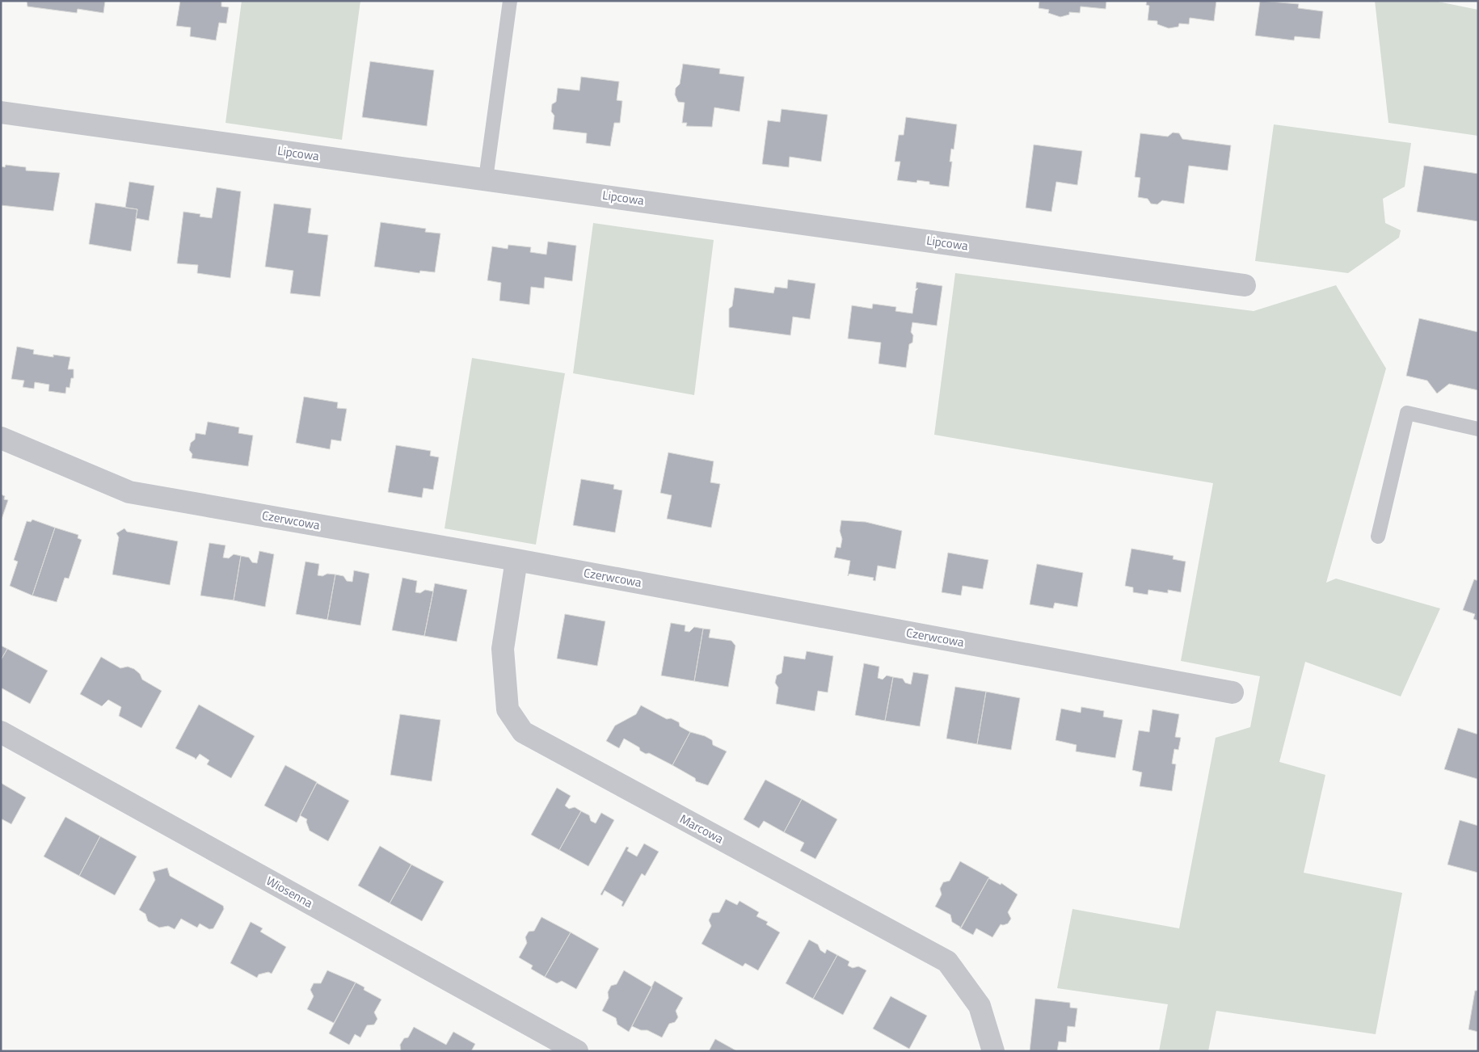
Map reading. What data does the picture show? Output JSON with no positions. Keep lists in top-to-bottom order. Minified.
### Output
{"streets":{"street":["Lipcowa","Czerwcowa","Marcowa","Wiosenna"]},"crossings":[["Czerwcowa","Marcowa"]]}
